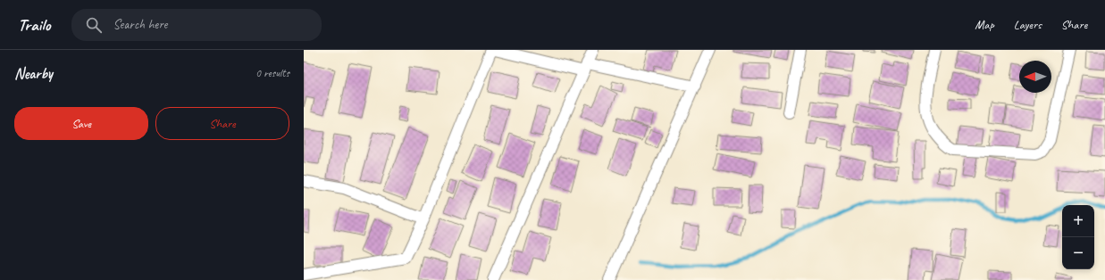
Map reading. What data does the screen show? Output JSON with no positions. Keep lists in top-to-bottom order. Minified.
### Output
{"north":"left","page":{"header":"Trailo","search":"Search here","nav":["Map","Layers","Share"],"heading":["Nearby","0 results"],"buttons":["Save","Share"],"map_buttons":["+","−"]}}
